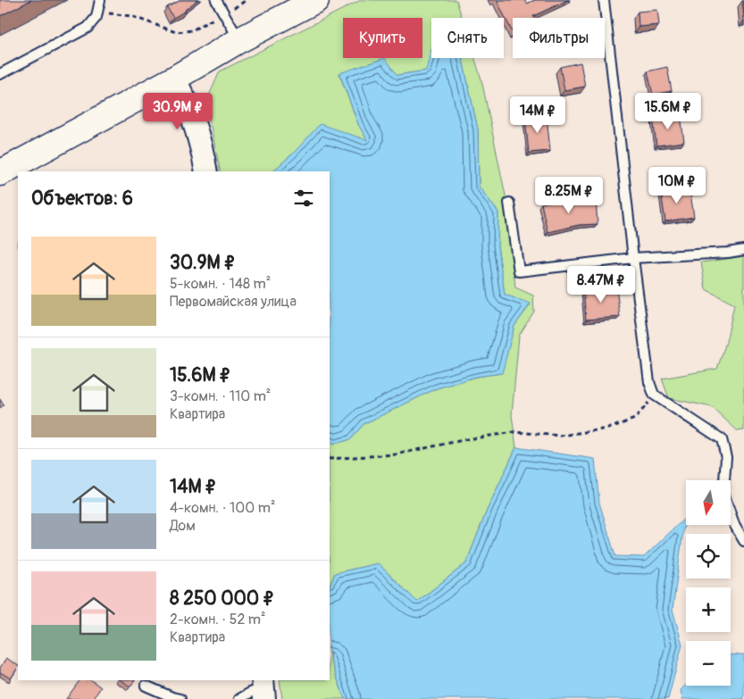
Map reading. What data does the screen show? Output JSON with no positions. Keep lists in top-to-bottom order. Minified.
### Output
{"north":"bottom","page":{"chip":["Купить","Снять","Фильтры"],"price":["30.9M ₽","15.6M ₽","14M ₽","10M ₽","8.25M ₽","8.47M ₽"],"heading":"Объектов: 6","list":[{"name":"30.9M ₽","note":"5-комн. · 148 m² · Первомайская улица"},{"name":"15.6M ₽","note":"3-комн. · 110 m² · Квартира"},{"name":"14M ₽","note":"4-комн. · 100 m² · Дом"},{"name":"8 250 000 ₽","note":"2-комн. · 52 m² · Квартира"}],"map_buttons":["+","−"]}}
